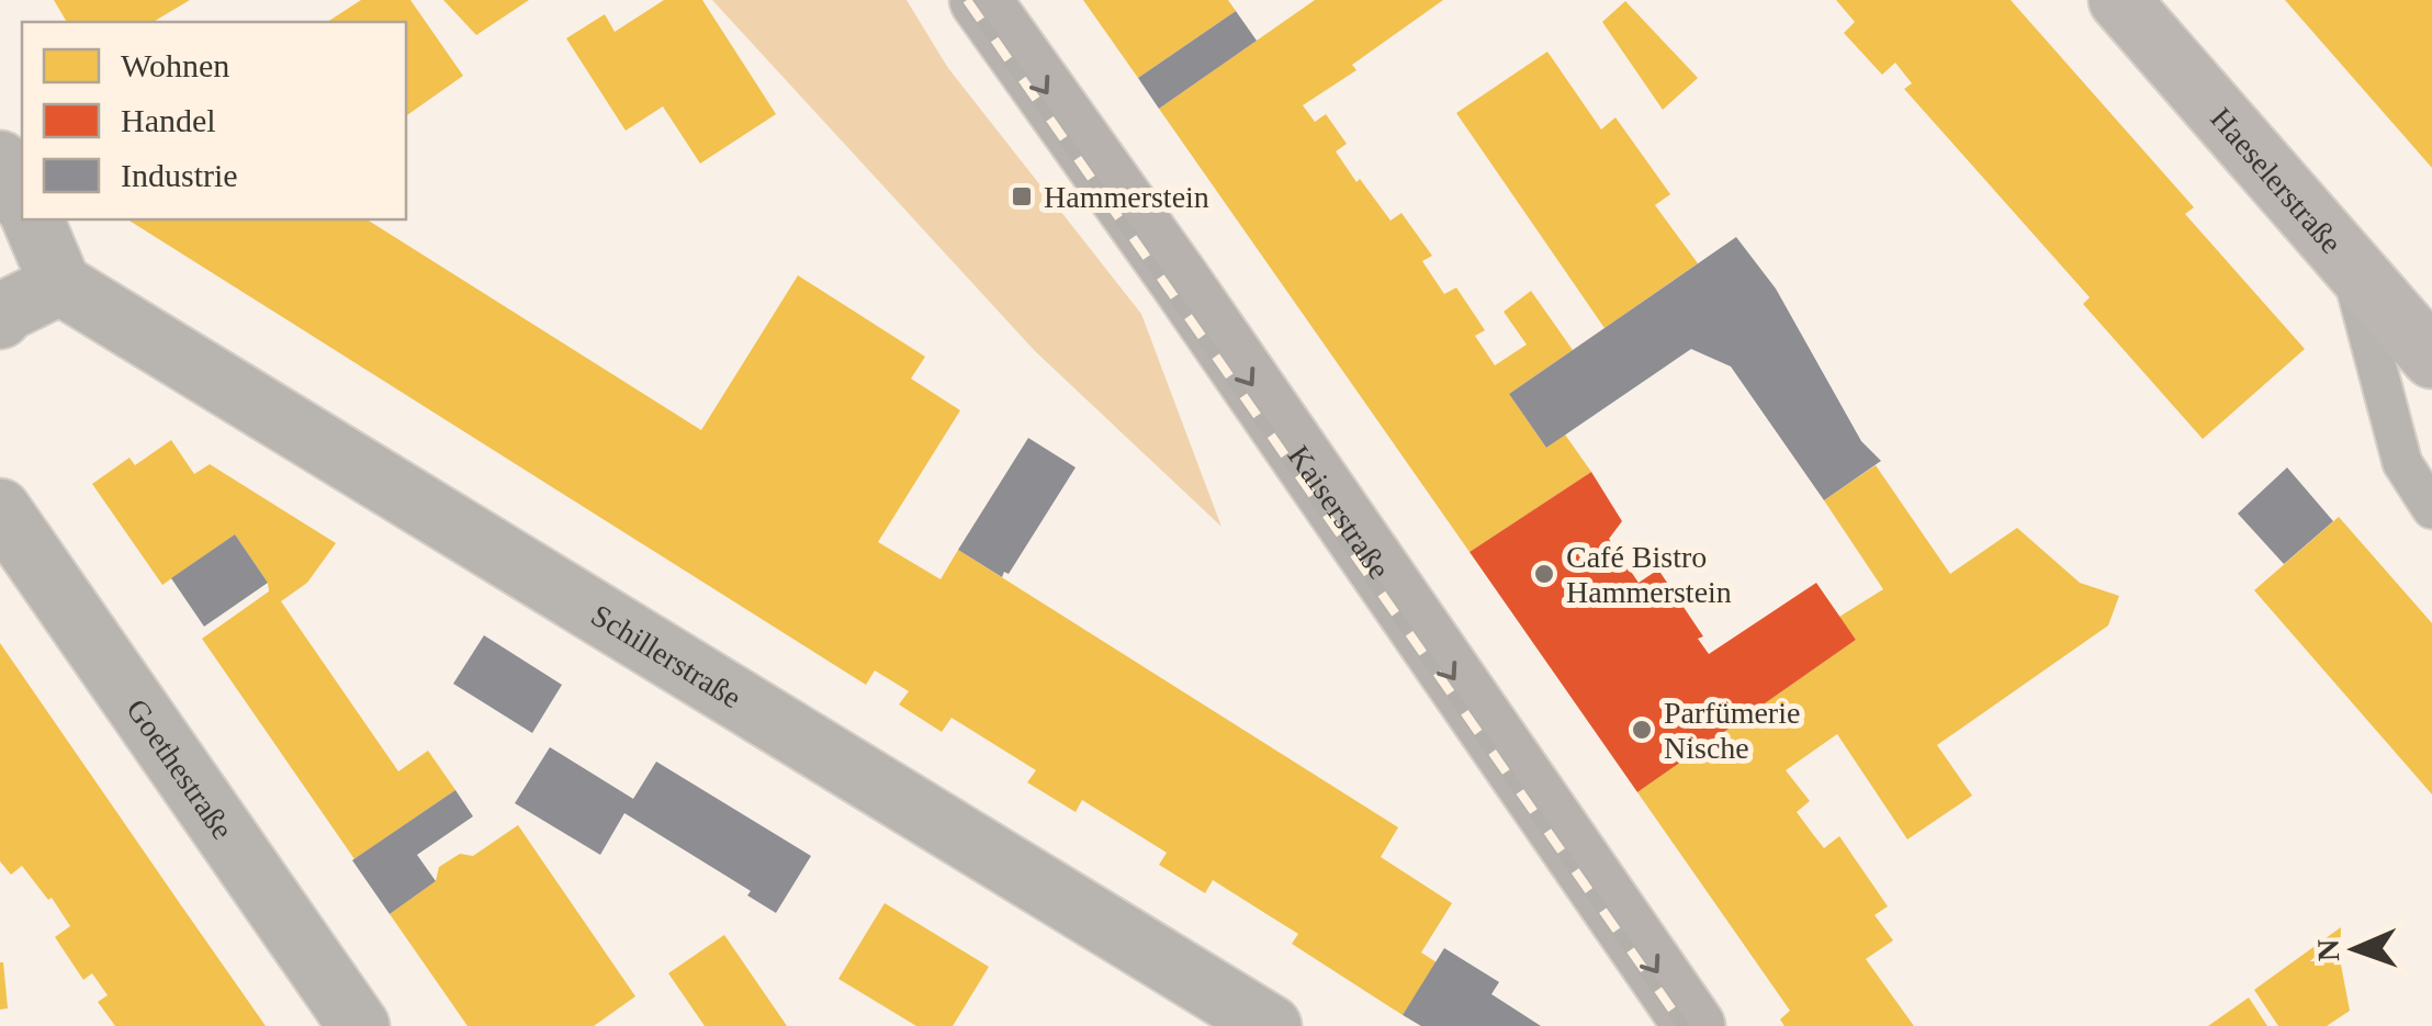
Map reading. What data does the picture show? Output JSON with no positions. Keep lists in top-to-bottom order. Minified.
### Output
{"streets":{"main road":["Haeselerstraße","Kaiserstraße"],"street":["Schillerstraße","Goethestraße"]},"one_way":["Kaiserstraße"],"places":{"transit":["Hammerstein"],"other":["Café Bistro Hammerstein","Parfümerie Nische"]},"legend":["Wohnen","Handel","Industrie"],"north":"left"}
